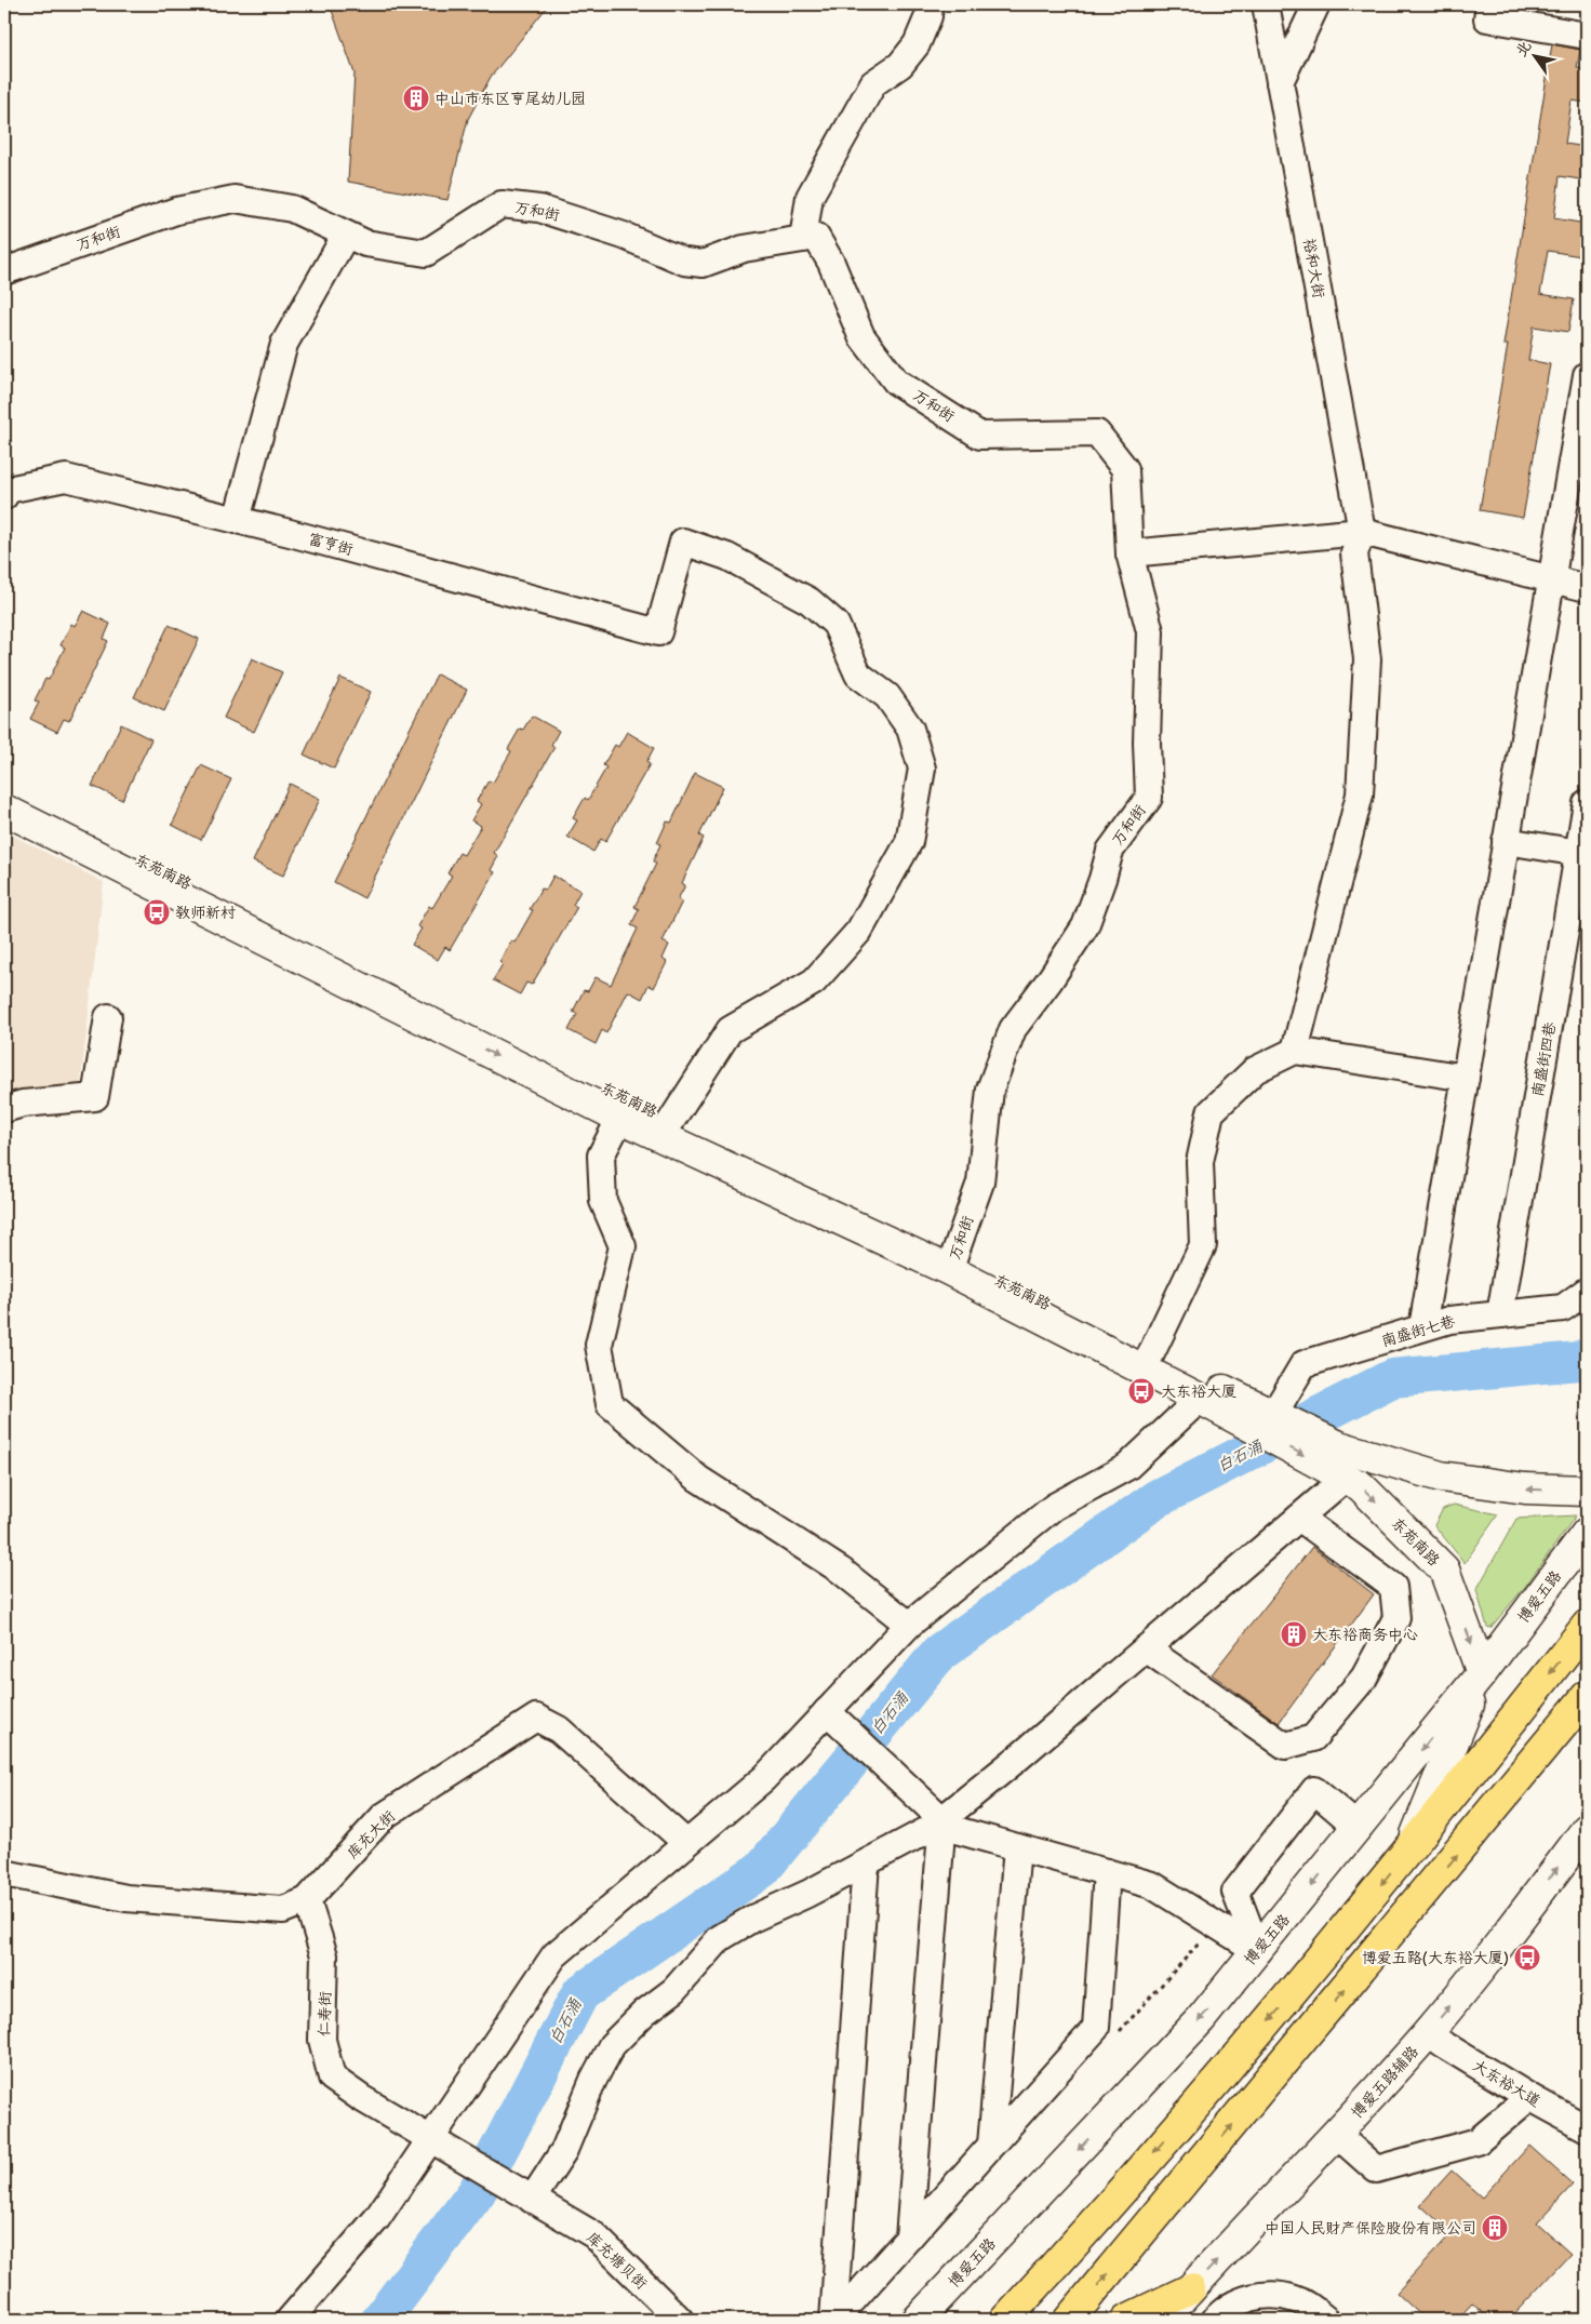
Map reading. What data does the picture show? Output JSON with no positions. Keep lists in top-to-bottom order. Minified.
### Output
{"streets":{"street":["万和街","裕和大街","富亨街","东苑南路","南盛街四巷","南盛街七巷","博爱五路","库充大街","仁寿街","博爱五路辅路","大东裕大道","库充塘贝街"]},"crossings":[["万和街","东苑南路"],["富亨街","东苑南路"],["东苑南路","南盛街七巷"],["东苑南路","博爱五路"],["南盛街四巷","南盛街七巷"],["库充大街","仁寿街"],["仁寿街","库充塘贝街"],["博爱五路辅路","大东裕大道"]],"water":["白石涌"],"places":{"building":["中山市东区亨尾幼儿园","大东裕商务中心","中国人民财产保险股份有限公司"],"bus stop":["教师新村","大东裕大厦","博爱五路(大东裕大厦)"]},"north":"top left"}
